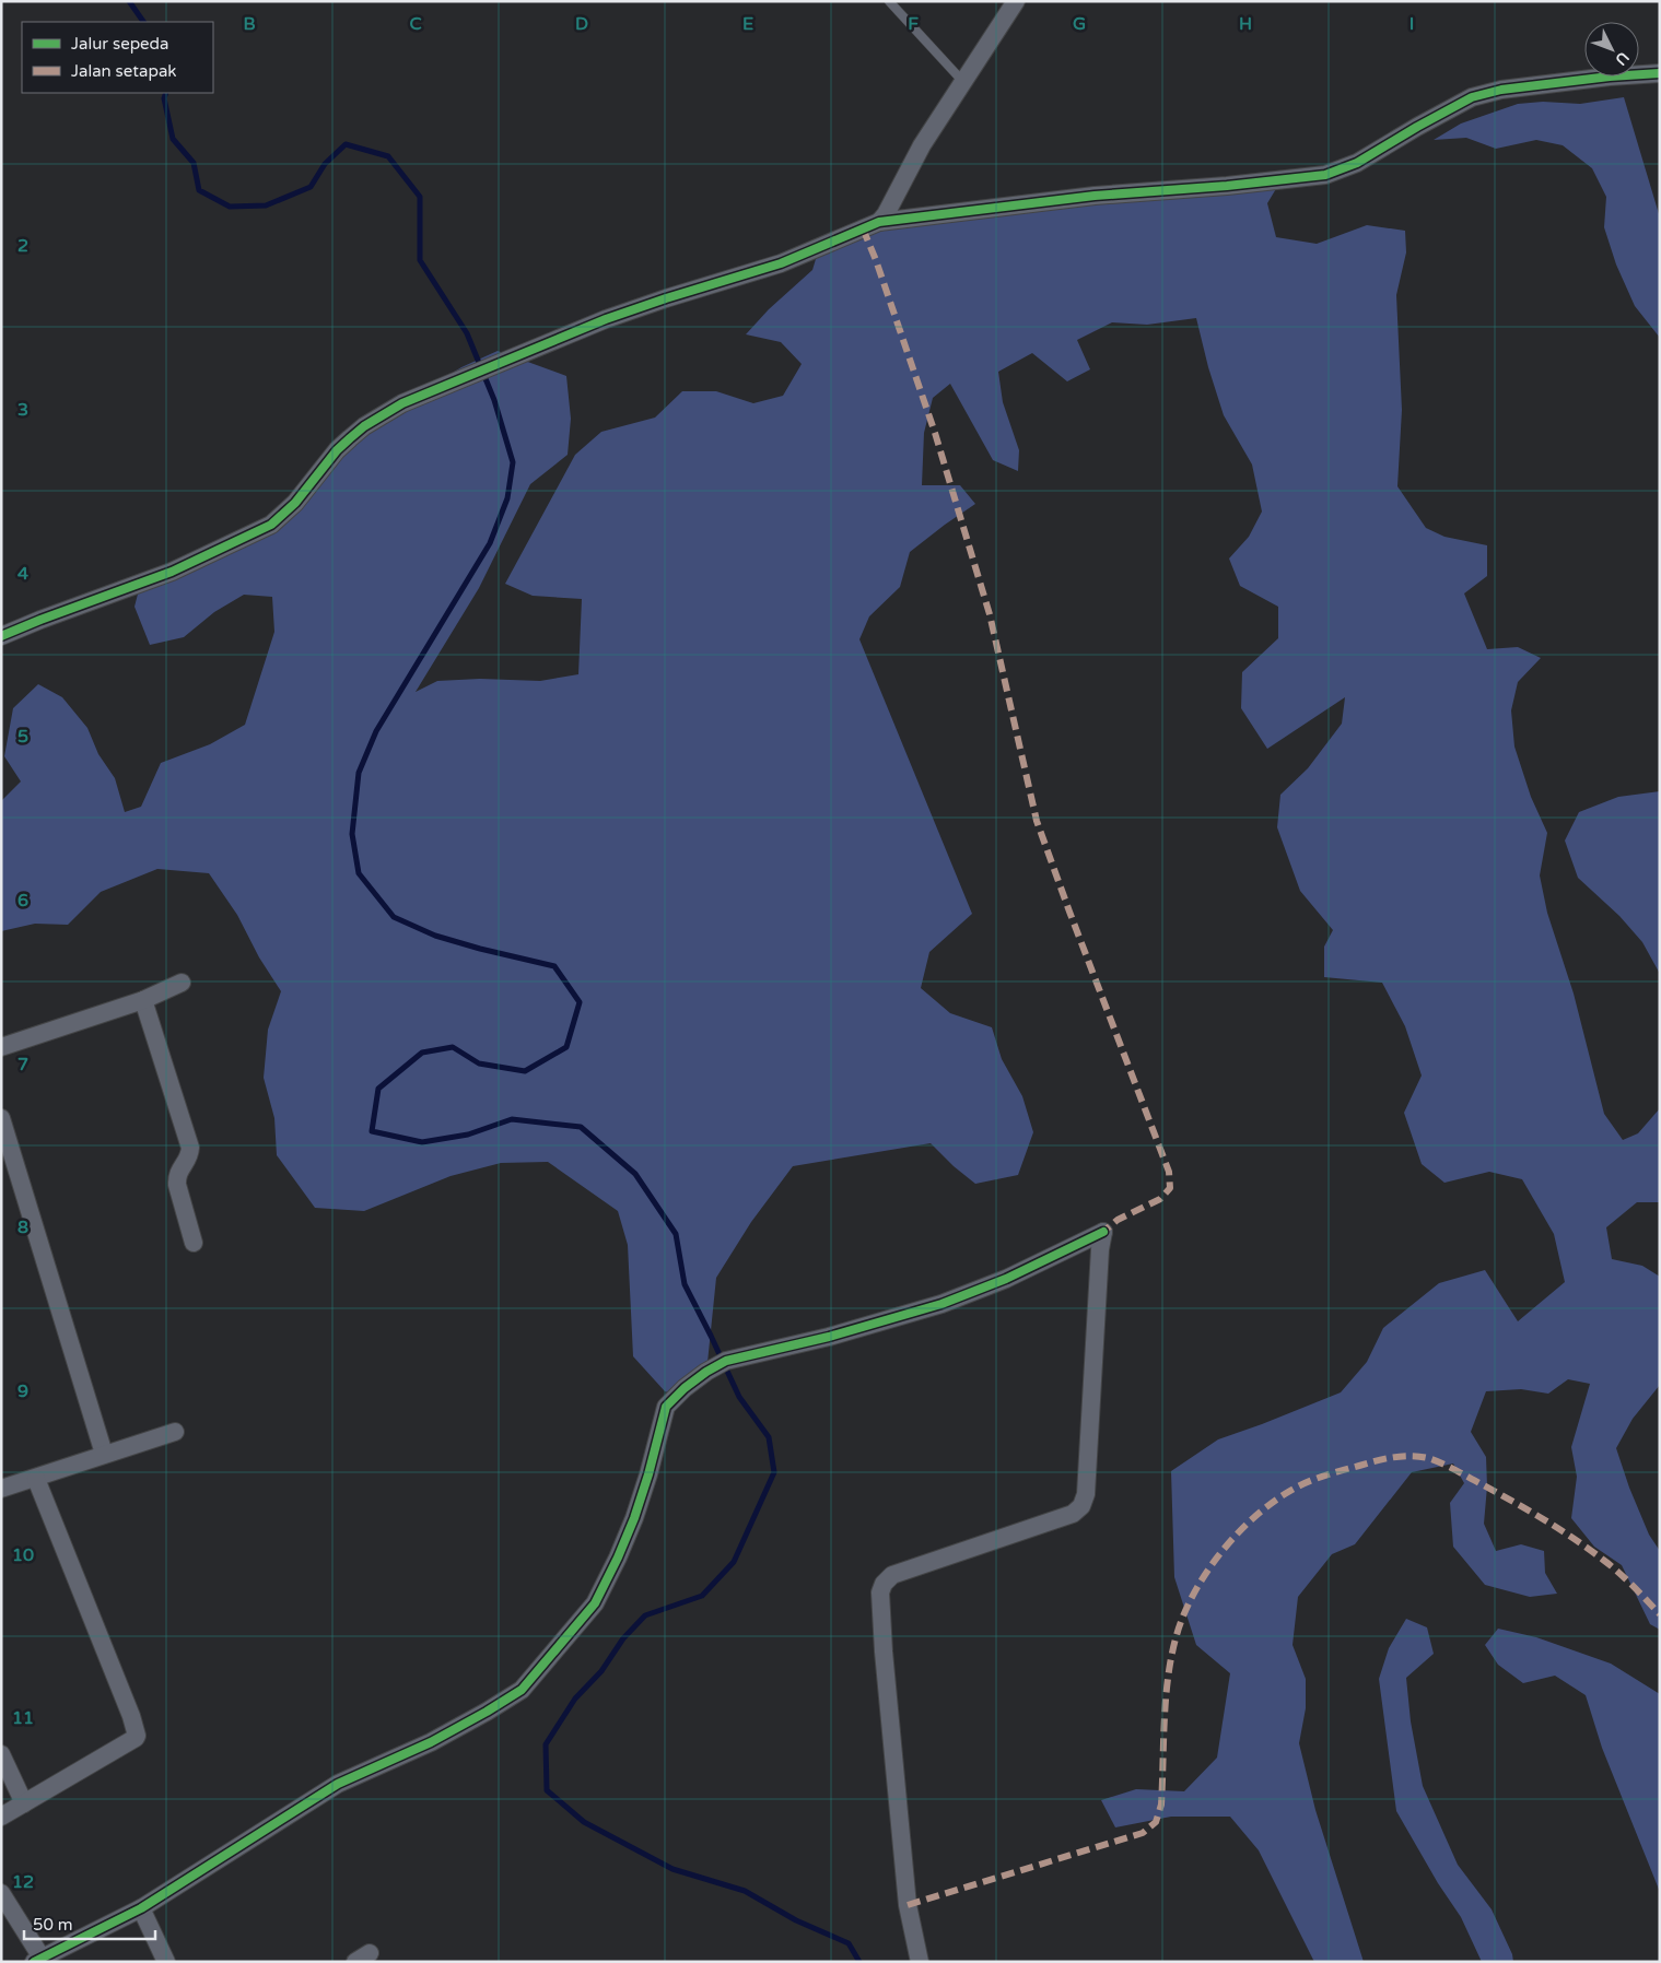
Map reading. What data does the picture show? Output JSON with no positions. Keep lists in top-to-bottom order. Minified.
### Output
{"legend":["Jalur sepeda","Jalan setapak"],"scale_bar":"50 m","north":"bottom right","grid":{"columns":["B","C","D","E","F","G","H","I"],"rows":["2","3","4","5","6","7","8","9","10","11","12"]}}
